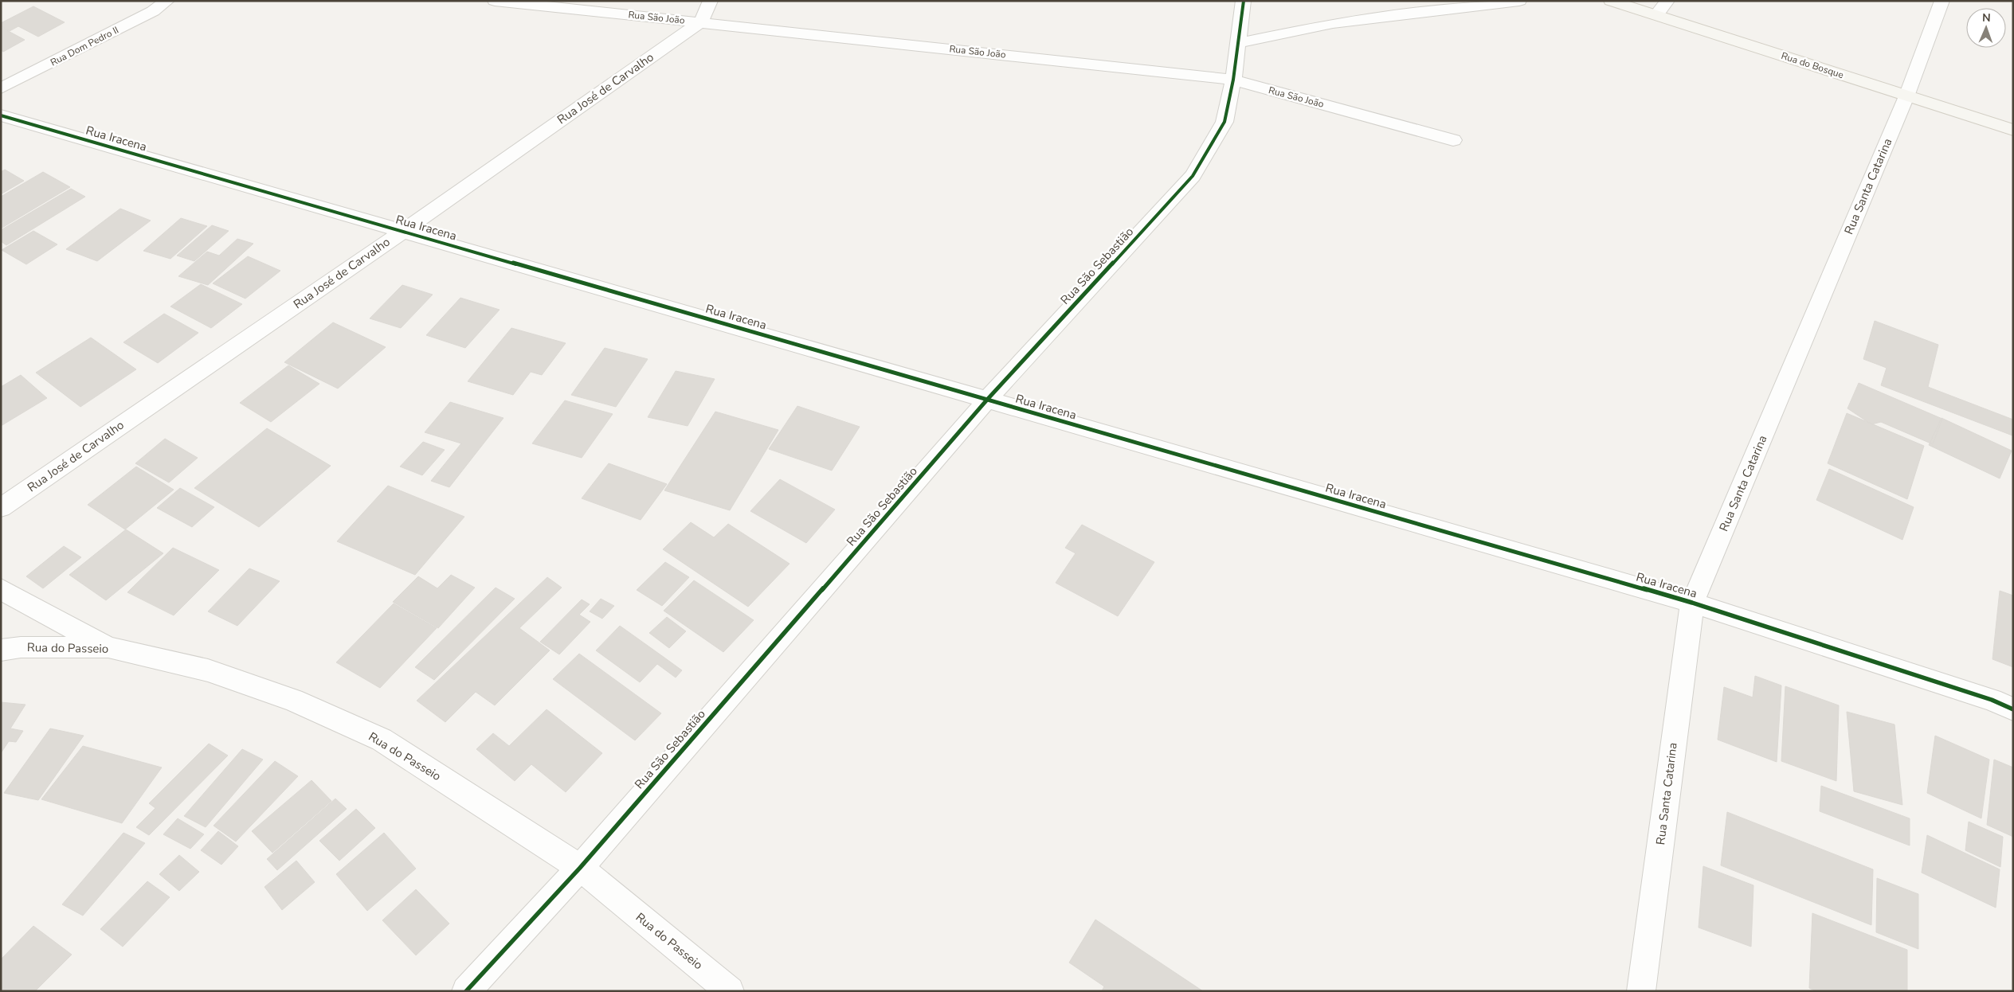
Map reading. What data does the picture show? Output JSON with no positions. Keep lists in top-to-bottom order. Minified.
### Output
{"streets":{"street":["Rua São João","Rua Dom Pedro II","Rua do Bosque","Rua José de Carvalho","Rua Iracena","Rua Santa Catarina","Rua São Sebastião","Rua do Passeio"]},"crossings":[["Rua São João","Rua José de Carvalho"],["Rua São João","Rua São Sebastião"],["Rua do Bosque","Rua Santa Catarina"],["Rua José de Carvalho","Rua Iracena"],["Rua Iracena","Rua Santa Catarina"],["Rua Iracena","Rua São Sebastião"],["Rua São Sebastião","Rua do Passeio"]],"north":"top"}
